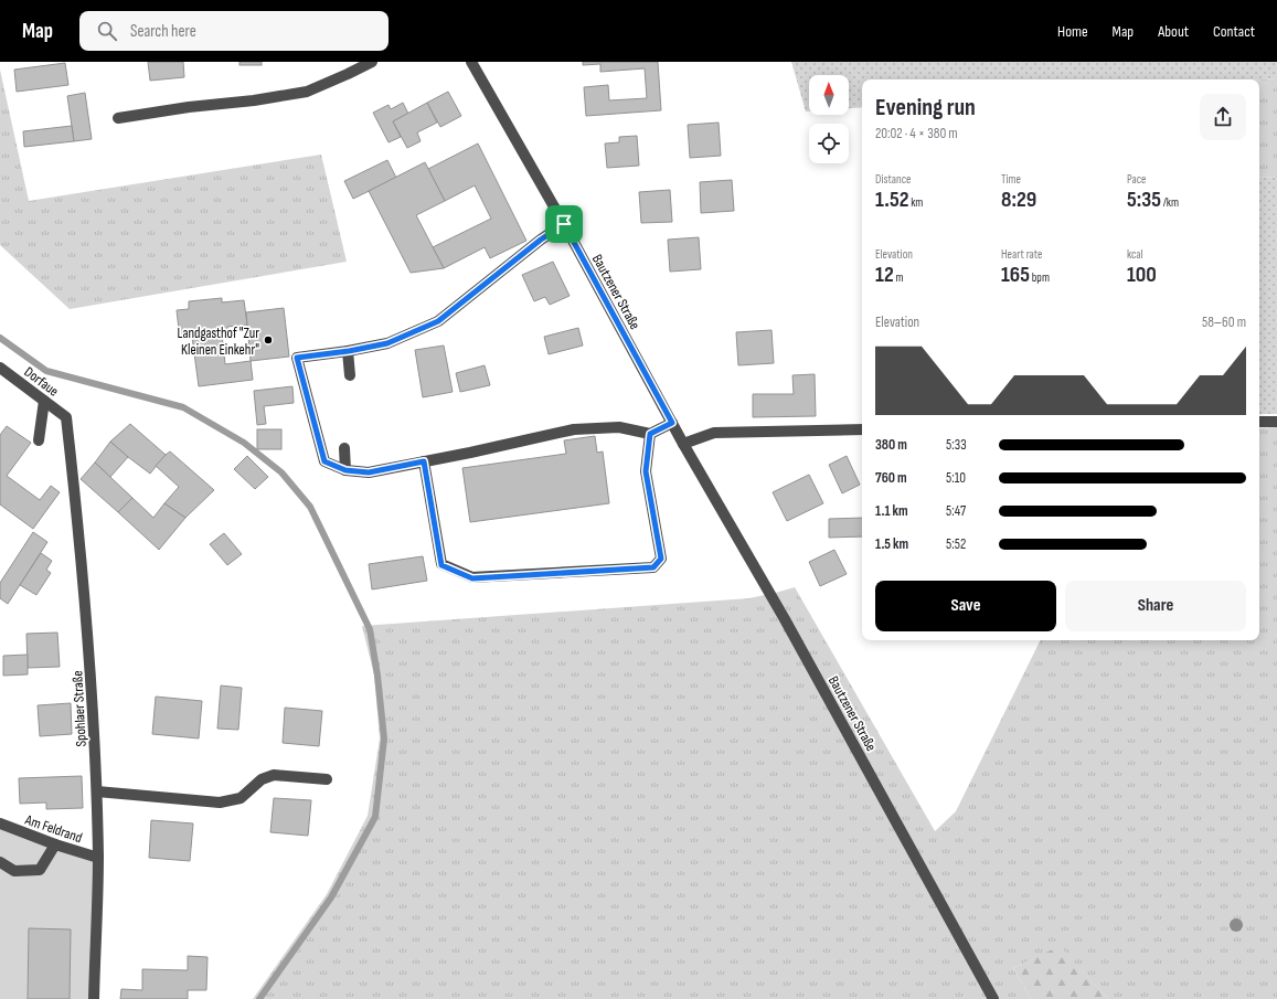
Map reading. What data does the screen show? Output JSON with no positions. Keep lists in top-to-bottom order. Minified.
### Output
{"streets":{"street":["Bautzener Straße","Dorfaue","Spohlaer Straße","Am Feldrand"]},"crossings":[["Dorfaue","Spohlaer Straße"],["Spohlaer Straße","Am Feldrand"]],"places":["Landgasthof \"Zur Kleinen Einkehr\""],"north":"top","page":{"header":"Map","search":"Search here","nav":["Home","Map","About","Contact"],"heading":["Evening run","20:02 · 4 × 380 m"],"stats":[["Distance","1.52 km"],["Time","8:29"],["Pace","5:35 /km"],["Elevation","12 m"],["Heart rate","165 bpm"],["kcal","100"]],"chart":["Elevation","58–60 m"],"list":[{"name":"380 m","note":"5:33"},{"name":"760 m","note":"5:10"},{"name":"1.1 km","note":"5:47"},{"name":"1.5 km","note":"5:52"}],"buttons":["Save","Share"]}}
